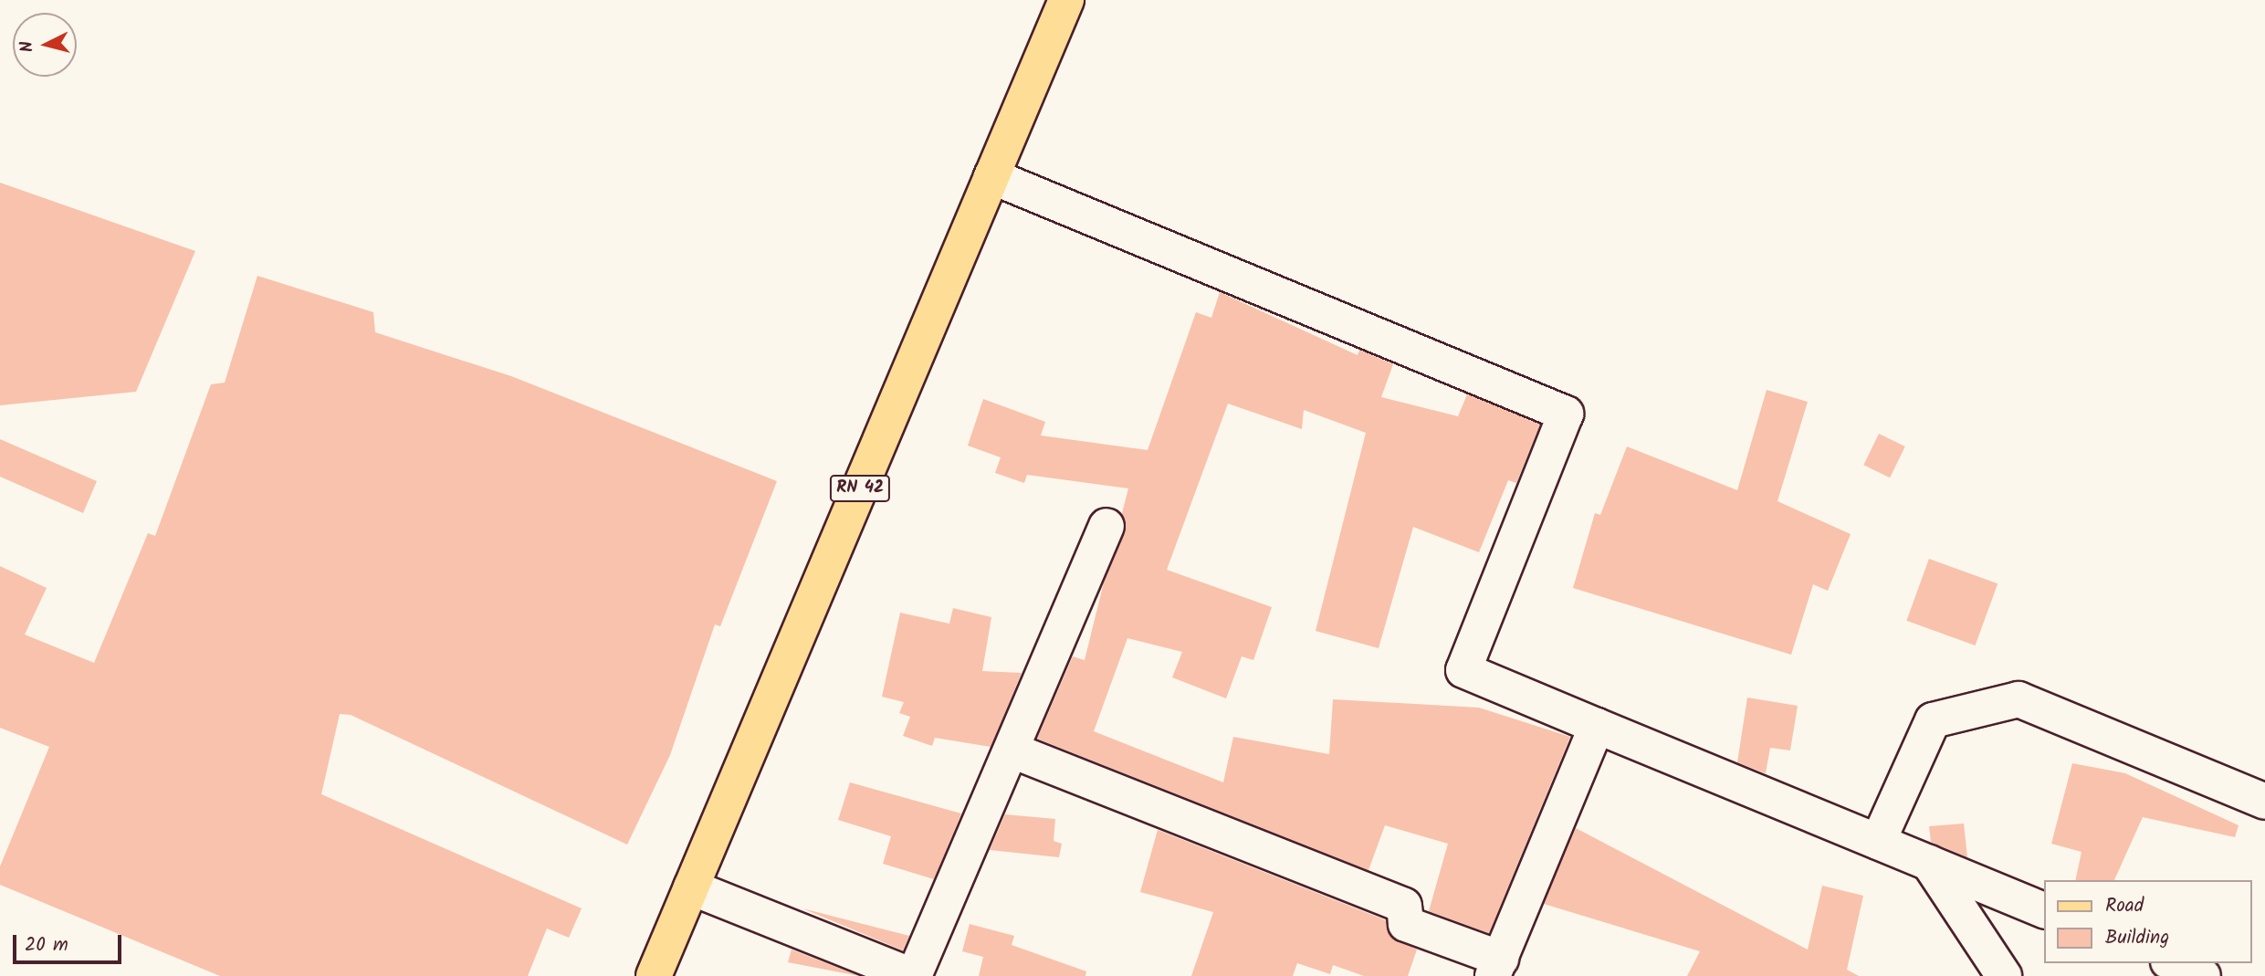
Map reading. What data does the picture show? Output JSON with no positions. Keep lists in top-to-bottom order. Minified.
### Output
{"streets":{"main road":["RN 42"]},"legend":["Road","Building"],"scale_bar":"20 m","north":"left"}
